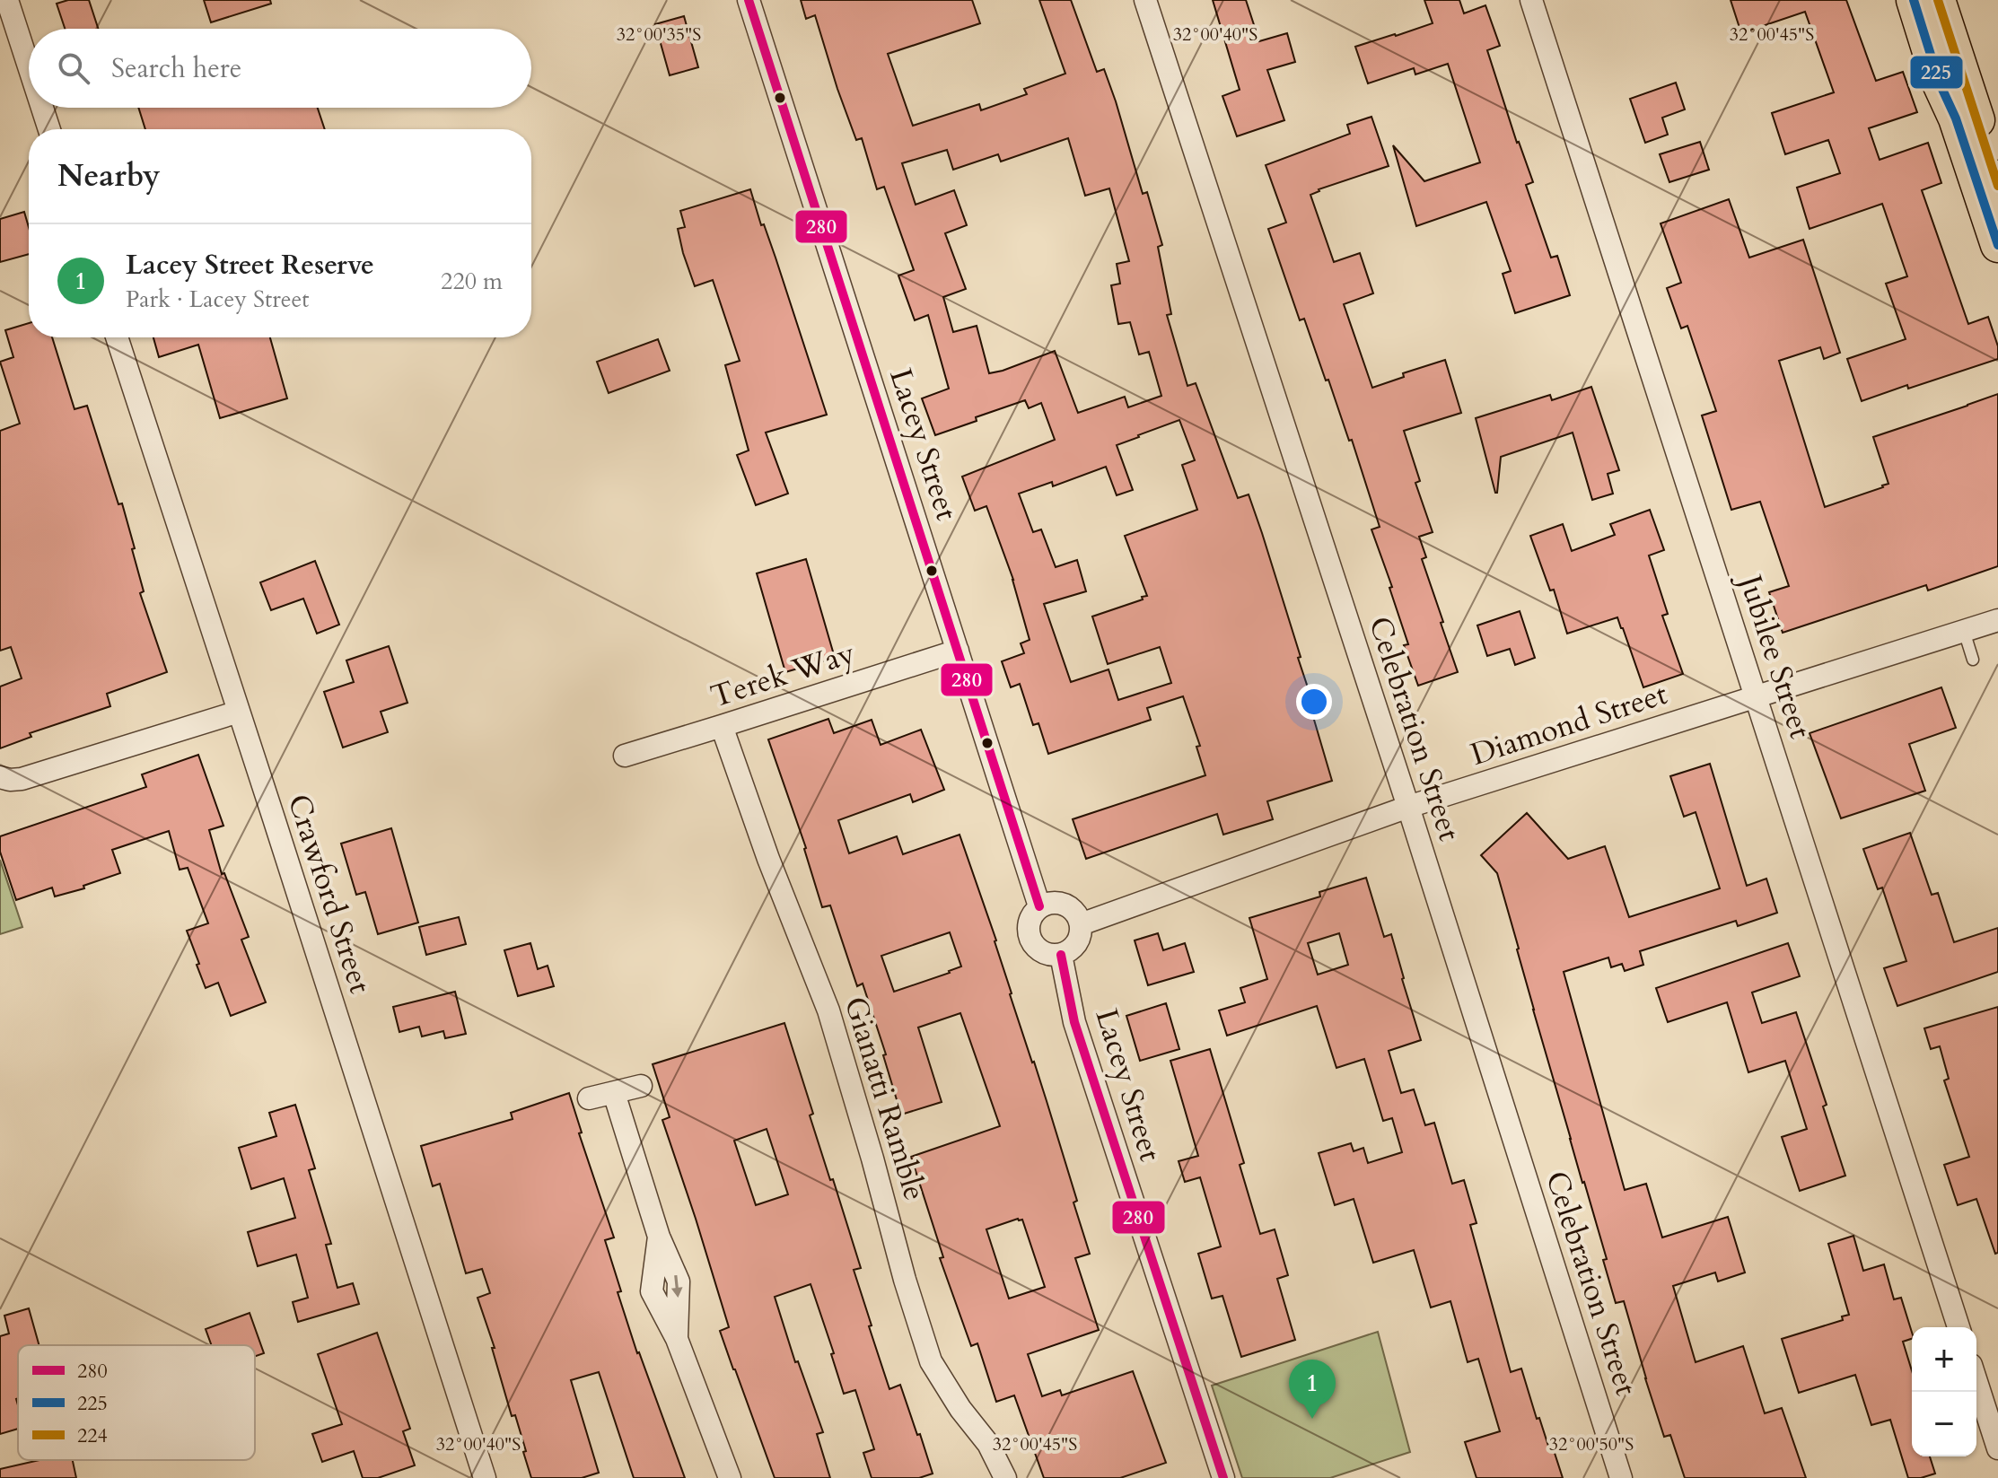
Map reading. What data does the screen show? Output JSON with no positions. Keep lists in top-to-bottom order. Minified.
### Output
{"streets":{"street":["Lacey Street","Jubilee Street","Terek Way","Diamond Street","Celebration Street","Crawford Street","Gianatti Ramble"]},"crossings":[["Lacey Street","Terek Way"],["Lacey Street","Diamond Street"],["Jubilee Street","Diamond Street"],["Terek Way","Gianatti Ramble"],["Diamond Street","Celebration Street"]],"lines":["transit line 280","transit line 225","transit line 224"],"legend":["280","225","224"],"page":{"search":"Search here","heading":"Nearby","list":[{"mark":"1","name":"Lacey Street Reserve","note":"Park · Lacey Street","value":"220 m"}],"map_buttons":["+","−"],"pins":"1"},"coordinates":["32°00'35\"S","32°00'40\"S","32°00'45\"S","32°00'50\"S"]}
